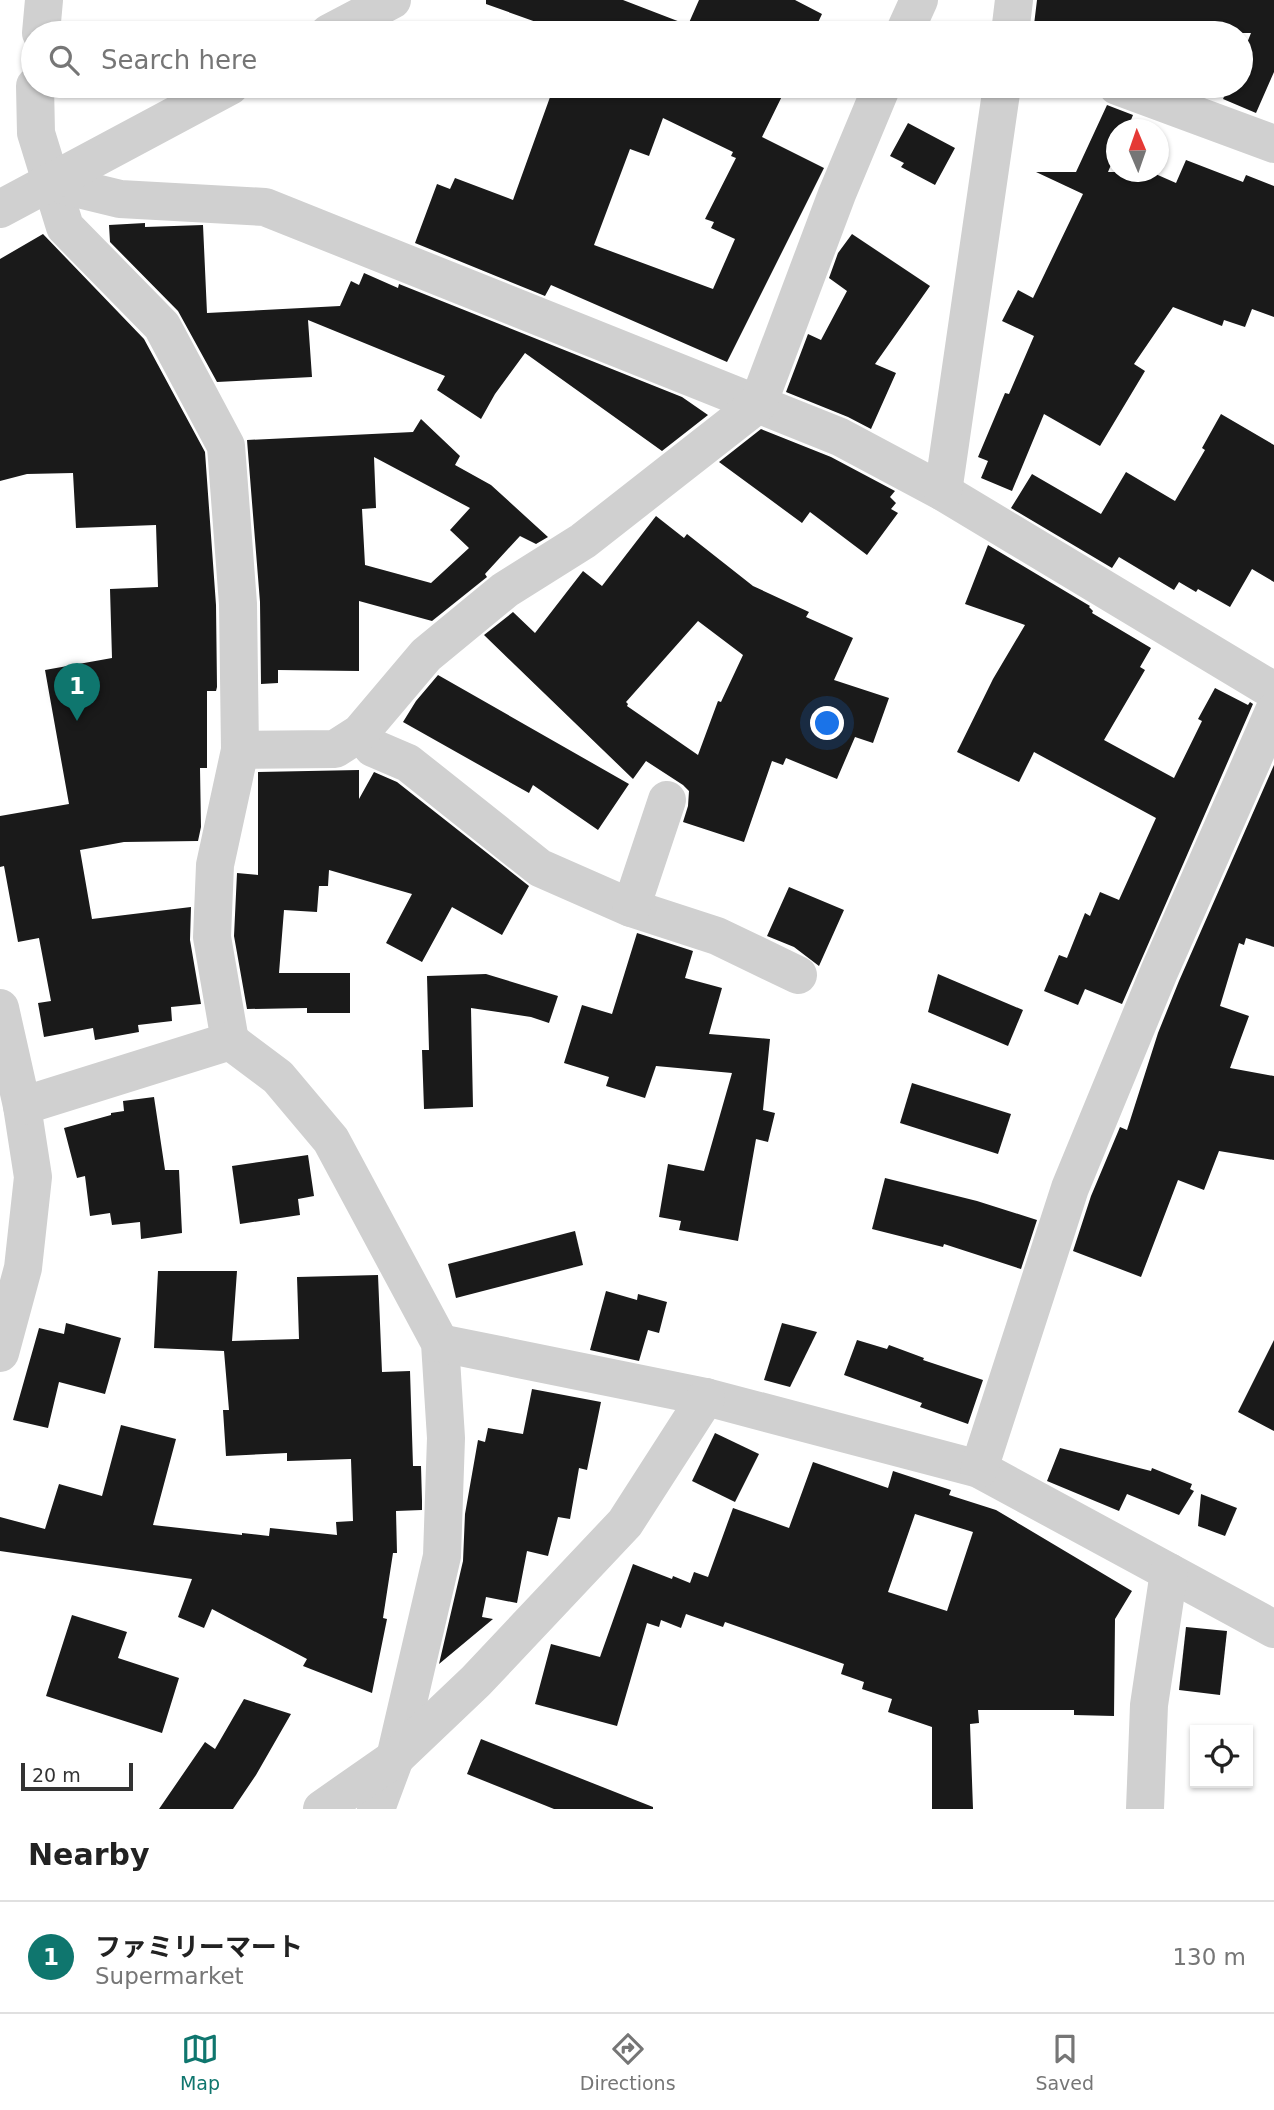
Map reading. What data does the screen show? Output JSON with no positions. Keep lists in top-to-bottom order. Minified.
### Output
{"scale_bar":"20 m","north":"top","page":{"search":"Search here","pins":"1","scale":"20 m","heading":"Nearby","list":[{"mark":"1","name":"ファミリーマート","note":"Supermarket","value":"130 m"}],"nav":["Map","Directions","Saved"]}}
